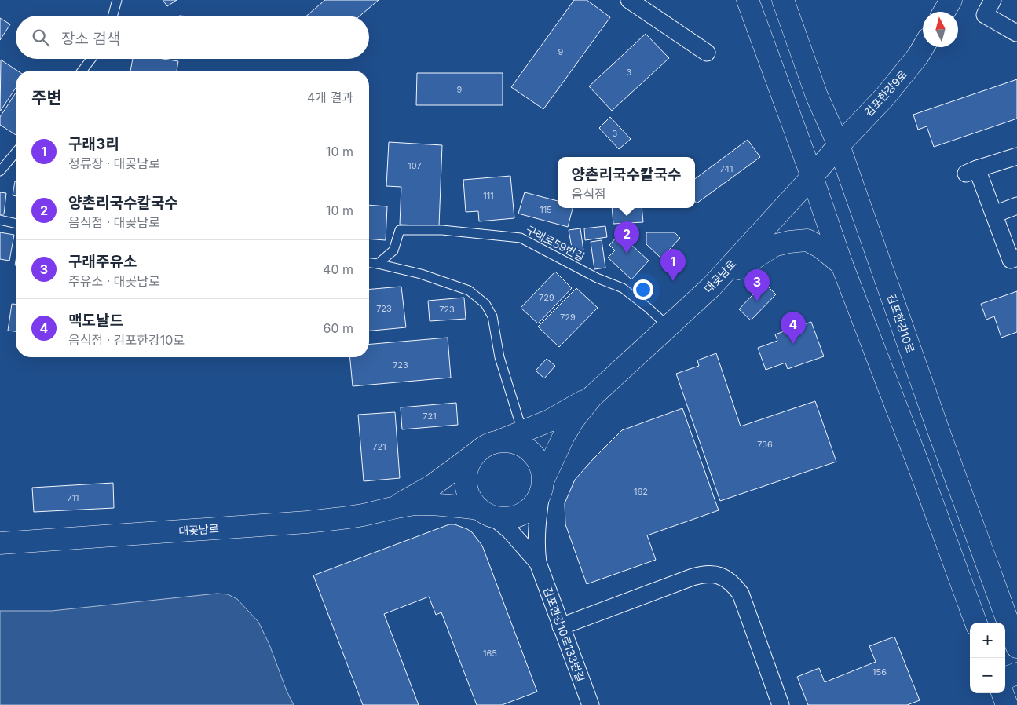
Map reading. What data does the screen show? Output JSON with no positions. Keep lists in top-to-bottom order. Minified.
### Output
{"streets":{"street":["김포한강9로","대곶남로","김포한강10로","김포한강10로133번길"],"lane":["구래로59번길"]},"crossings":[["김포한강9로","대곶남로"],["김포한강9로","김포한강10로"],["구래로59번길","대곶남로"],["대곶남로","김포한강10로"]],"house_numbers":["9","3","9","3","107","741","111","115","729","723","723","729","723","721","736","721","162","711","165","156"],"north":"top","page":{"search":"장소 검색","heading":["주변","4개 결과"],"list":[{"mark":"1","name":"구래3리","note":"정류장 · 대곶남로","value":"10 m"},{"mark":"2","name":"양촌리국수칼국수","note":"음식점 · 대곶남로","value":"10 m"},{"mark":"3","name":"구래주유소","note":"주유소 · 대곶남로","value":"40 m"},{"mark":"4","name":"맥도날드","note":"음식점 · 김포한강10로","value":"60 m"}],"popup":["양촌리국수칼국수","음식점"],"pins":["2","1","3","4"],"map_buttons":["+","−"]}}
